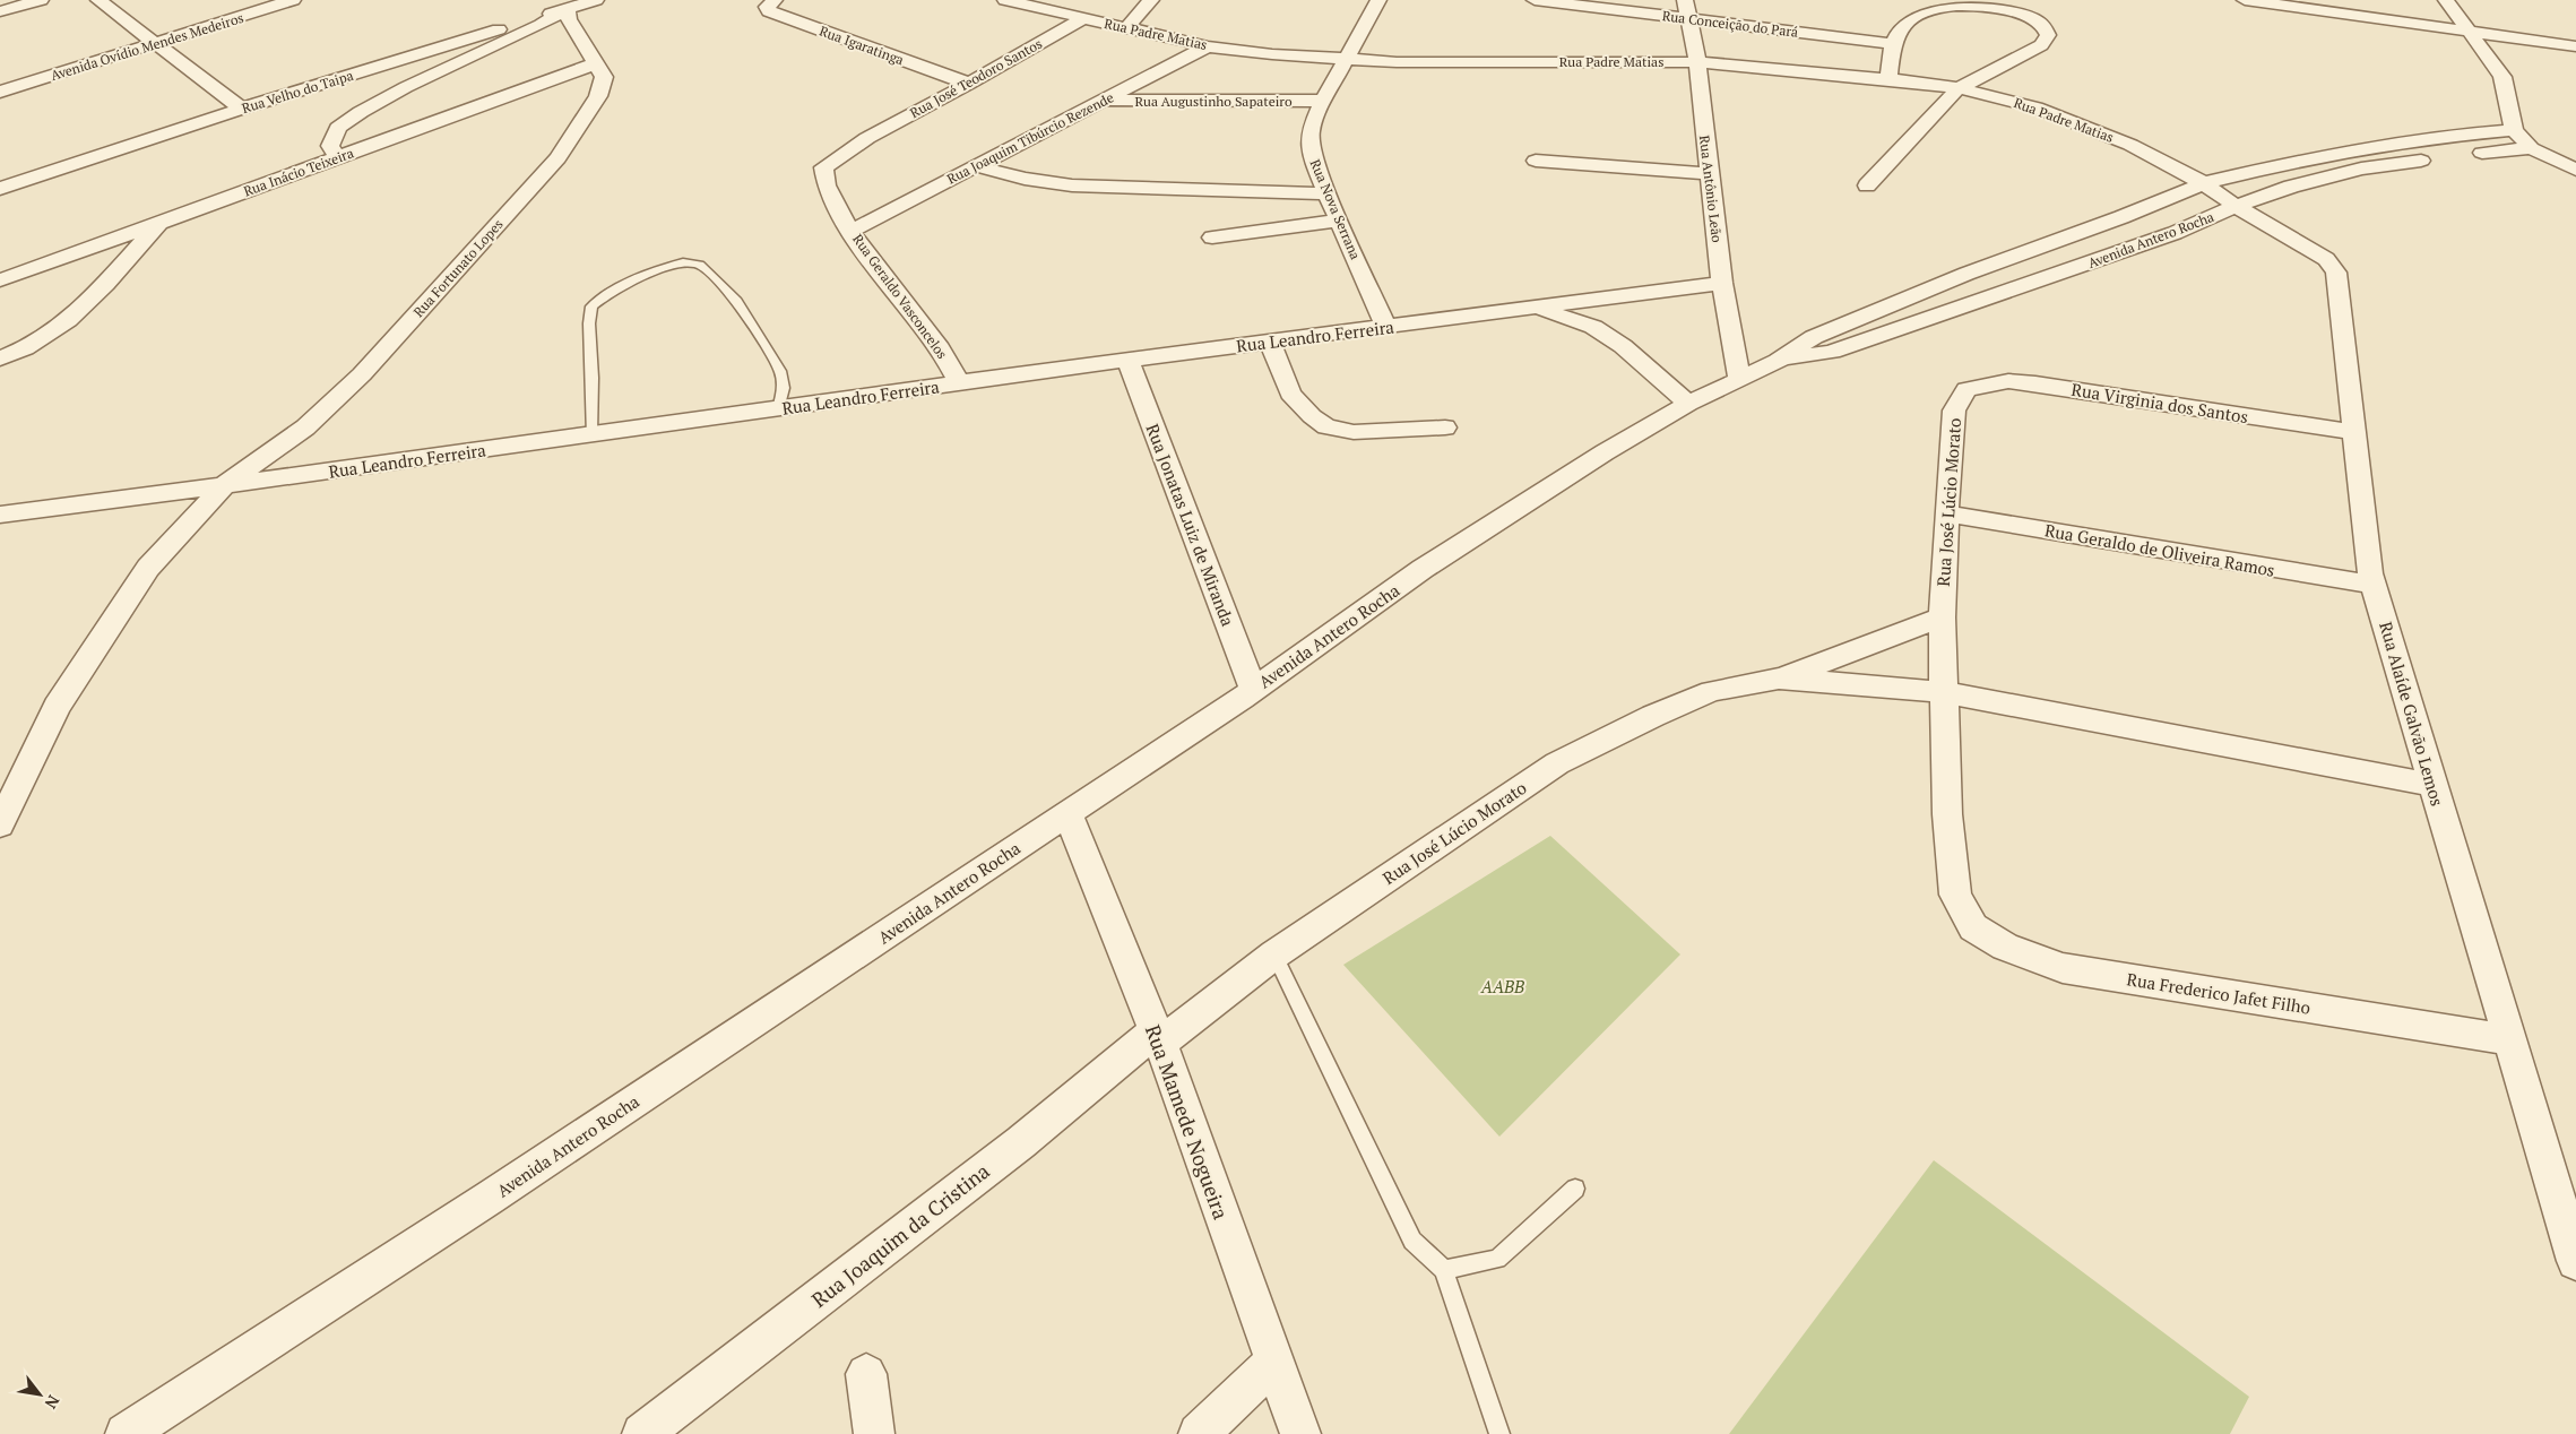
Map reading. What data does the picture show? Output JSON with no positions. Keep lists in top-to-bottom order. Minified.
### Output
{"streets":{"street":["Rua Conceição do Pará","Rua Padre Matias","Rua Igaratinga","Avenida Ovídio Mendes Medeiros","Rua José Teodoro Santos","Rua Velho do Taipa","Rua Augustinho Sapateiro","Rua Joaquim Tibúrcio Rezende","Rua Inácio Teixeira","Rua Antônio Leão","Rua Nova Serrana","Avenida Antero Rocha","Rua Fortunato Lopes","Rua Geraldo Vasconcelos","Rua Leandro Ferreira","Rua Virginia dos Santos","Rua José Lúcio Morato","Rua Jonatas Luiz de Miranda","Rua Geraldo de Oliveira Ramos","Rua Alaíde Galvão Lemos","Rua Frederico Jafet Filho","Rua Mamede Nogueira","Rua Joaquim da Cristina"]},"crossings":[["Rua Conceição do Pará","Rua Antônio Leão"],["Rua Padre Matias","Rua José Teodoro Santos"],["Rua Padre Matias","Rua Joaquim Tibúrcio Rezende"],["Rua Padre Matias","Rua Antônio Leão"],["Rua Padre Matias","Rua Nova Serrana"],["Rua Padre Matias","Avenida Antero Rocha"],["Rua Padre Matias","Rua Alaíde Galvão Lemos"],["Rua Igaratinga","Rua José Teodoro Santos"],["Rua José Teodoro Santos","Rua Geraldo Vasconcelos"],["Rua Velho do Taipa","Rua Fortunato Lopes"],["Rua Augustinho Sapateiro","Rua Joaquim Tibúrcio Rezende"],["Rua Augustinho Sapateiro","Rua Nova Serrana"],["Rua Joaquim Tibúrcio Rezende","Rua Geraldo Vasconcelos"],["Rua Inácio Teixeira","Rua Fortunato Lopes"],["Rua Antônio Leão","Avenida Antero Rocha"],["Rua Antônio Leão","Rua Leandro Ferreira"],["Rua Nova Serrana","Rua Leandro Ferreira"],["Avenida Antero Rocha","Rua Jonatas Luiz de Miranda"],["Avenida Antero Rocha","Rua Alaíde Galvão Lemos"],["Avenida Antero Rocha","Rua Mamede Nogueira"],["Rua Fortunato Lopes","Rua Leandro Ferreira"],["Rua Geraldo Vasconcelos","Rua Leandro Ferreira"],["Rua Leandro Ferreira","Rua Jonatas Luiz de Miranda"],["Rua Virginia dos Santos","Rua José Lúcio Morato"],["Rua Virginia dos Santos","Rua Alaíde Galvão Lemos"],["Rua José Lúcio Morato","Rua Geraldo de Oliveira Ramos"],["Rua José Lúcio Morato","Rua Frederico Jafet Filho"],["Rua José Lúcio Morato","Rua Mamede Nogueira"],["Rua José Lúcio Morato","Rua Joaquim da Cristina"],["Rua Geraldo de Oliveira Ramos","Rua Alaíde Galvão Lemos"],["Rua Alaíde Galvão Lemos","Rua Frederico Jafet Filho"],["Rua Mamede Nogueira","Rua Joaquim da Cristina"]],"parks":["AABB"],"north":"bottom right"}
